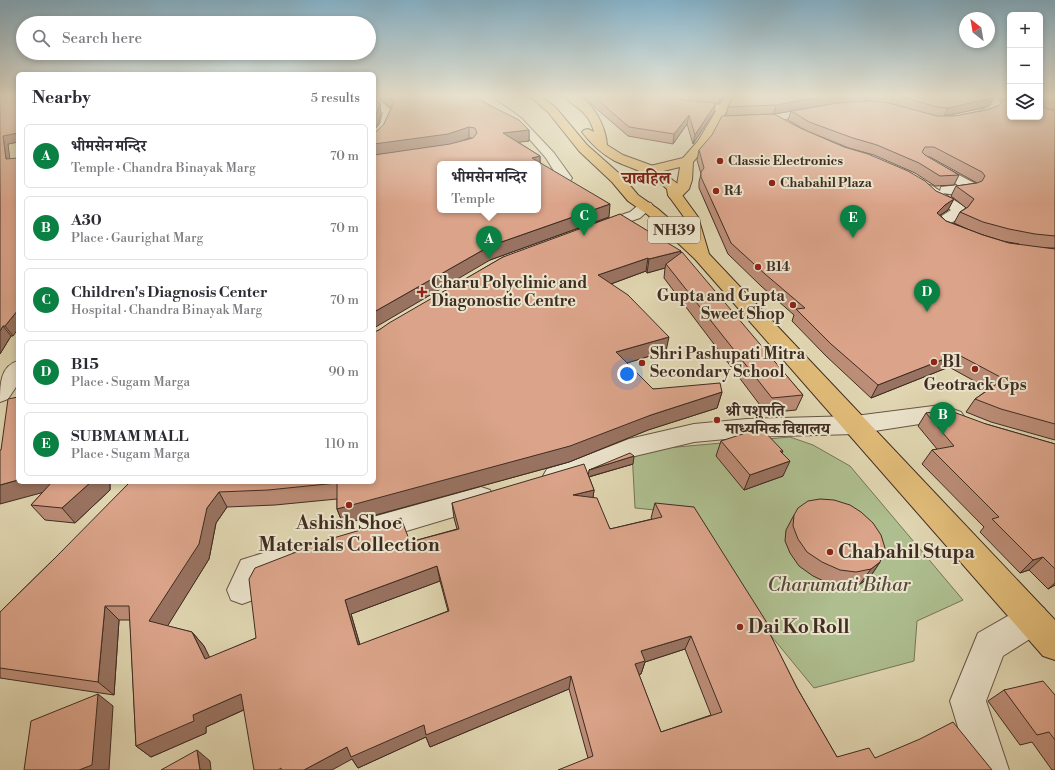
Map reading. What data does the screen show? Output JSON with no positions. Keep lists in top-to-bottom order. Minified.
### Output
{"streets":{"main road":["NH39"]},"districts":["चाबहिल"],"parks":["Charumati Bihar"],"places":{"other":["Classic Electronics","Chabahil Plaza","R4","B14","Gupta and Gupta Sweet Shop","B1","Shri Pashupati Mitra Secondary School","Geotrack Gps","श्री पशुपति माध्यमिक विद्यालय","Ashish Shoe Materials Collection","Chabahil Stupa","Dai Ko Roll"],"health":["Charu Polyclinic and Diagonostic Centre"]},"north":"top left","page":{"map_buttons":["+","−"],"search":"Search here","heading":["Nearby","5 results"],"list":[{"mark":"A","name":"भीमसेन मन्दिर","note":"Temple · Chandra Binayak Marg","value":"70 m"},{"mark":"B","name":"A30","note":"Place · Gaurighat Marg","value":"70 m"},{"mark":"C","name":"Children's Diagnosis Center","note":"Hospital · Chandra Binayak Marg","value":"70 m"},{"mark":"D","name":"B15","note":"Place · Sugam Marga","value":"90 m"},{"mark":"E","name":"SUBMAM MALL","note":"Place · Sugam Marga","value":"110 m"}],"popup":["भीमसेन मन्दिर","Temple"],"pins":["C","E","A","D","B"]}}
